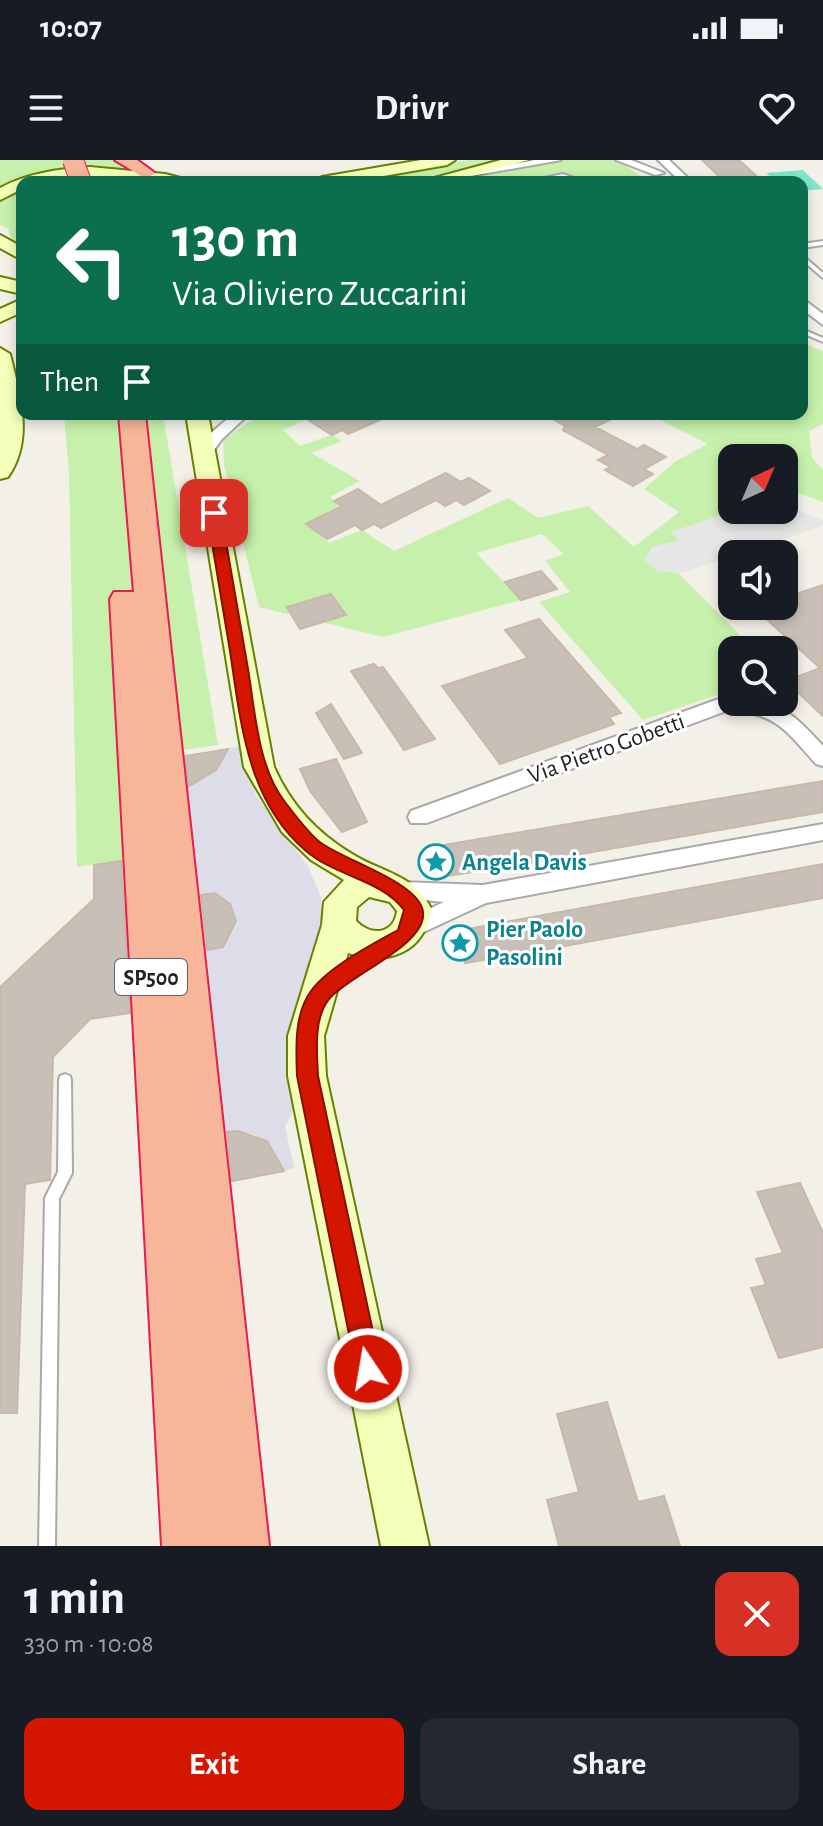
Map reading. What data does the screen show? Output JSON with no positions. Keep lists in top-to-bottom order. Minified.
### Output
{"streets":{"highway":["SP500"],"street":["Via Pietro Gobetti"]},"places":{"place":["Angela Davis","Pier Paolo Pasolini"]},"north":"top right","page":{"status":"10:07","header":"Drivr","turn":["130 m","Via Oliviero Zuccarini"],"then":"Then","heading":["1 min","330 m · 10:08"],"buttons":["Exit","Share"]}}
